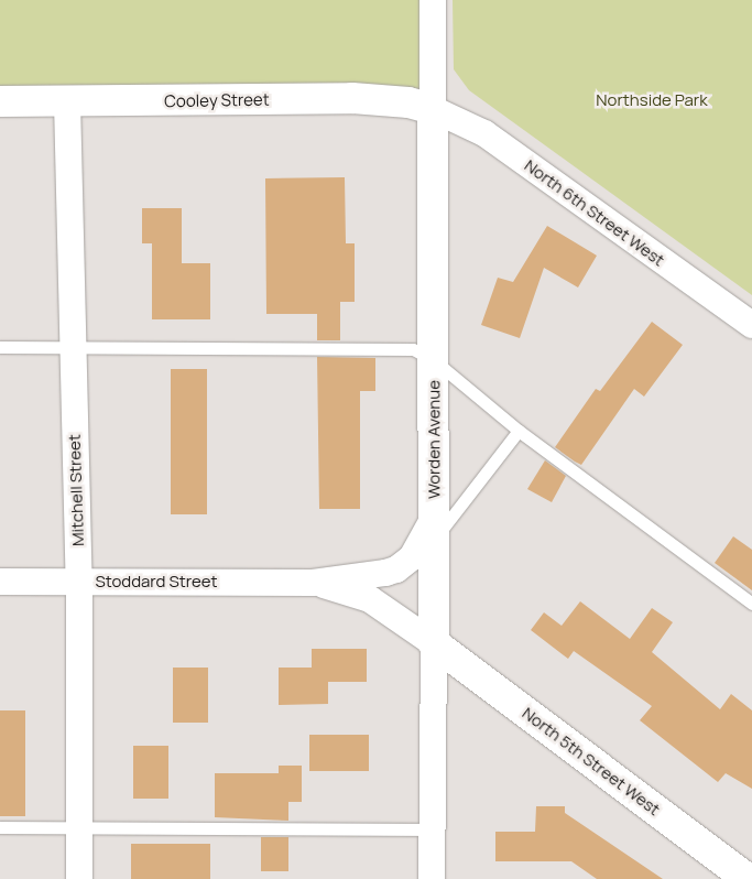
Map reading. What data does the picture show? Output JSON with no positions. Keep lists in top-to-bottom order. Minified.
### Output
{"streets":{"street":["Cooley Street","North 6th Street West","Worden Avenue","Mitchell Street","Stoddard Street","North 5th Street West"]},"crossings":[["Cooley Street","North 6th Street West"],["Cooley Street","Worden Avenue"],["Cooley Street","Mitchell Street"],["North 6th Street West","Worden Avenue"],["Worden Avenue","Stoddard Street"],["Worden Avenue","North 5th Street West"],["Mitchell Street","Stoddard Street"],["Stoddard Street","North 5th Street West"]],"parks":["Northside Park"]}
